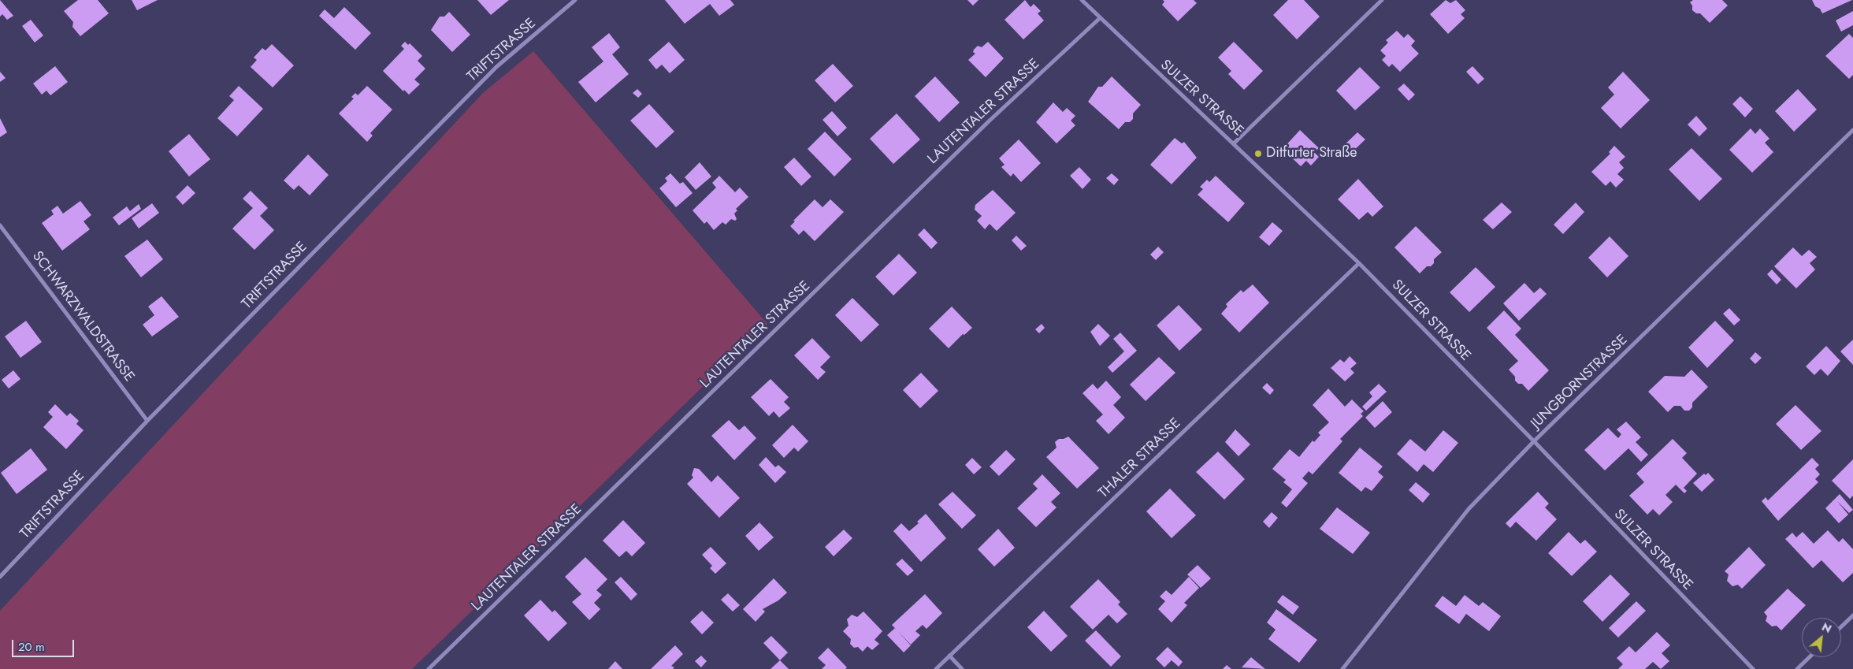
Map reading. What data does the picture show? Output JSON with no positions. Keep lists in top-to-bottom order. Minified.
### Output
{"streets":{"street":["TRIFTSTRASSE","SULZER STRASSE","LAUTENTALER STRASSE","SCHWARZWALDSTRASSE","JUNGBORNSTRASSE","THALER STRASSE"]},"crossings":[["TRIFTSTRASSE","SCHWARZWALDSTRASSE"],["SULZER STRASSE","LAUTENTALER STRASSE"],["SULZER STRASSE","JUNGBORNSTRASSE"],["SULZER STRASSE","THALER STRASSE"]],"places":["Ditfurter Straße"],"scale_bar":"20 m","north":"top right"}
